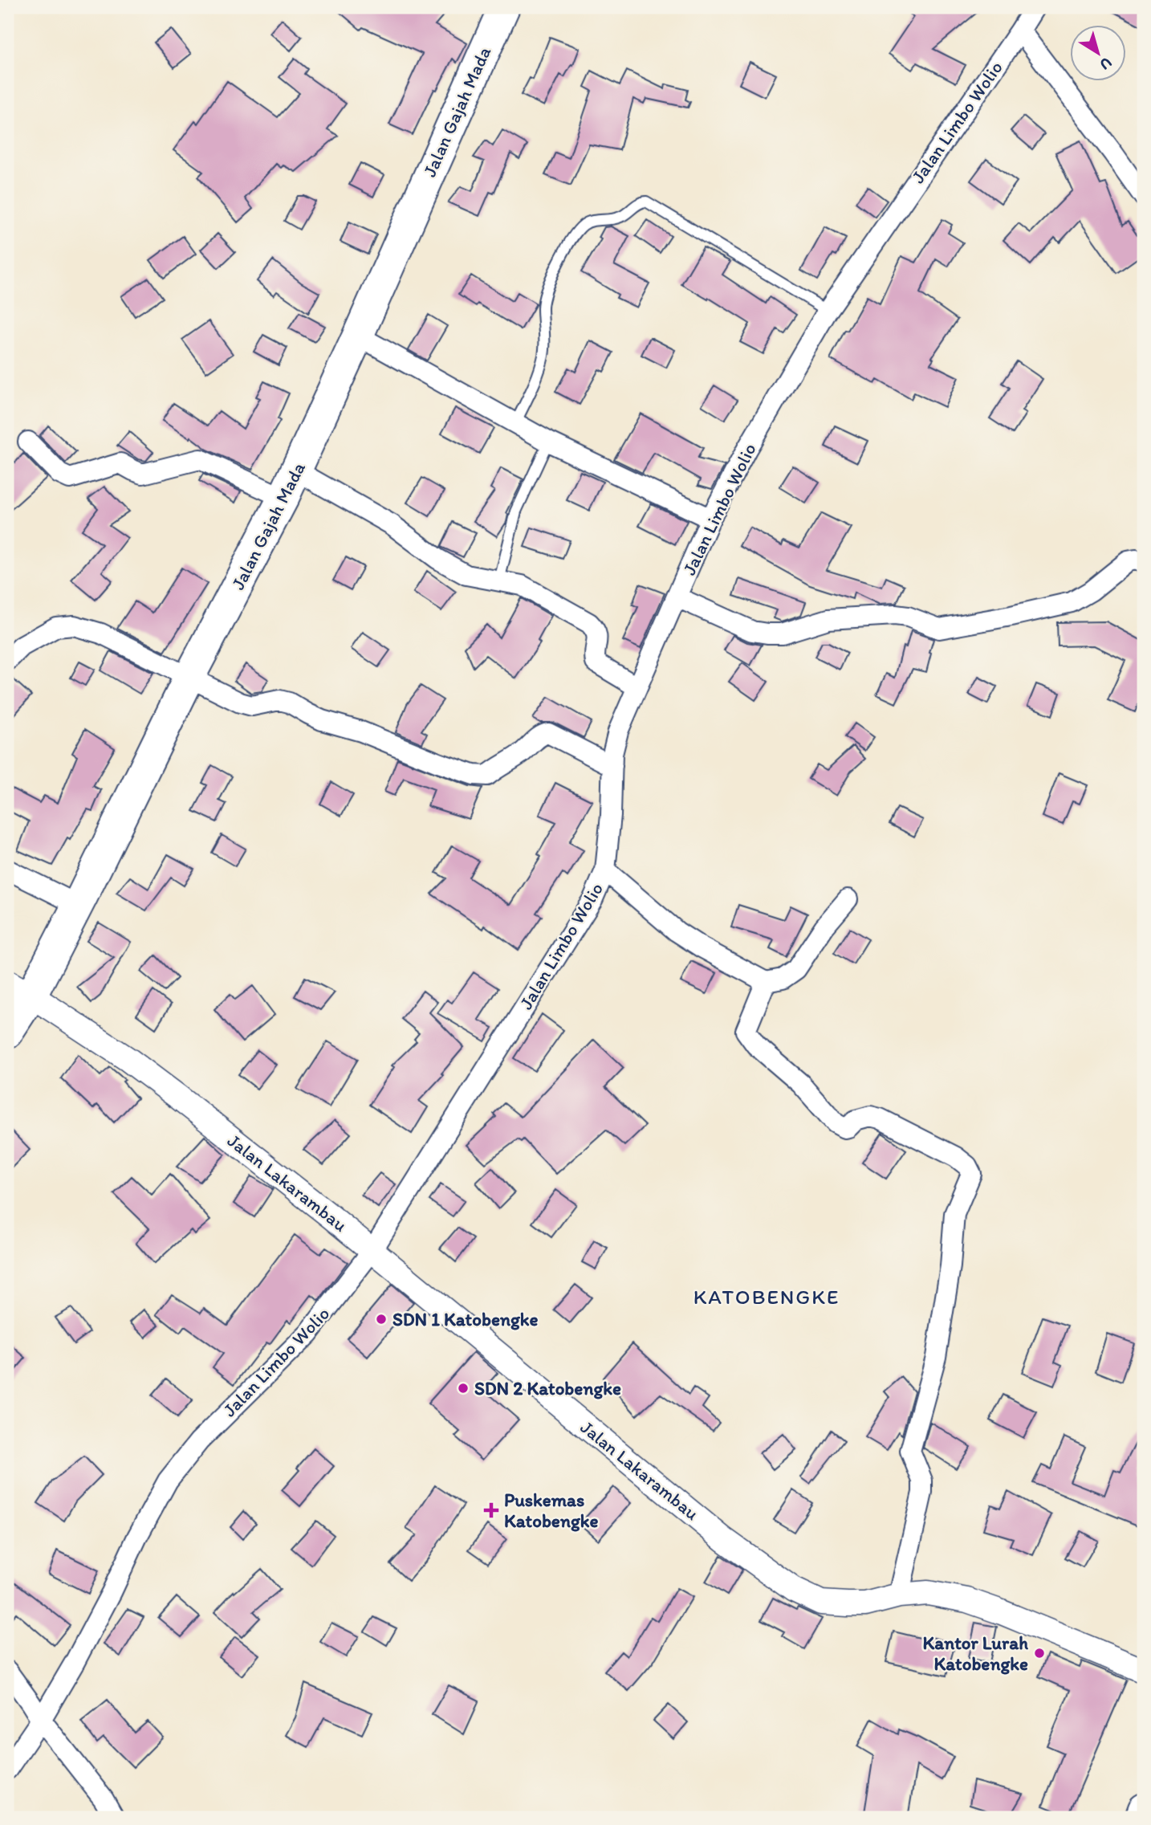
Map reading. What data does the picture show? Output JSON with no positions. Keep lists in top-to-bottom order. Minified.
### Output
{"streets":{"main road":["Jalan Gajah Mada"],"street":["Jalan Limbo Wolio","Jalan Lakarambau"]},"crossings":[["Jalan Gajah Mada","Jalan Lakarambau"],["Jalan Limbo Wolio","Jalan Lakarambau"]],"districts":["KATOBENGKE"],"places":{"other":["SDN 1 Katobengke","SDN 2 Katobengke","Kantor Lurah Katobengke"],"health":["Puskemas Katobengke"]},"north":"bottom right"}
